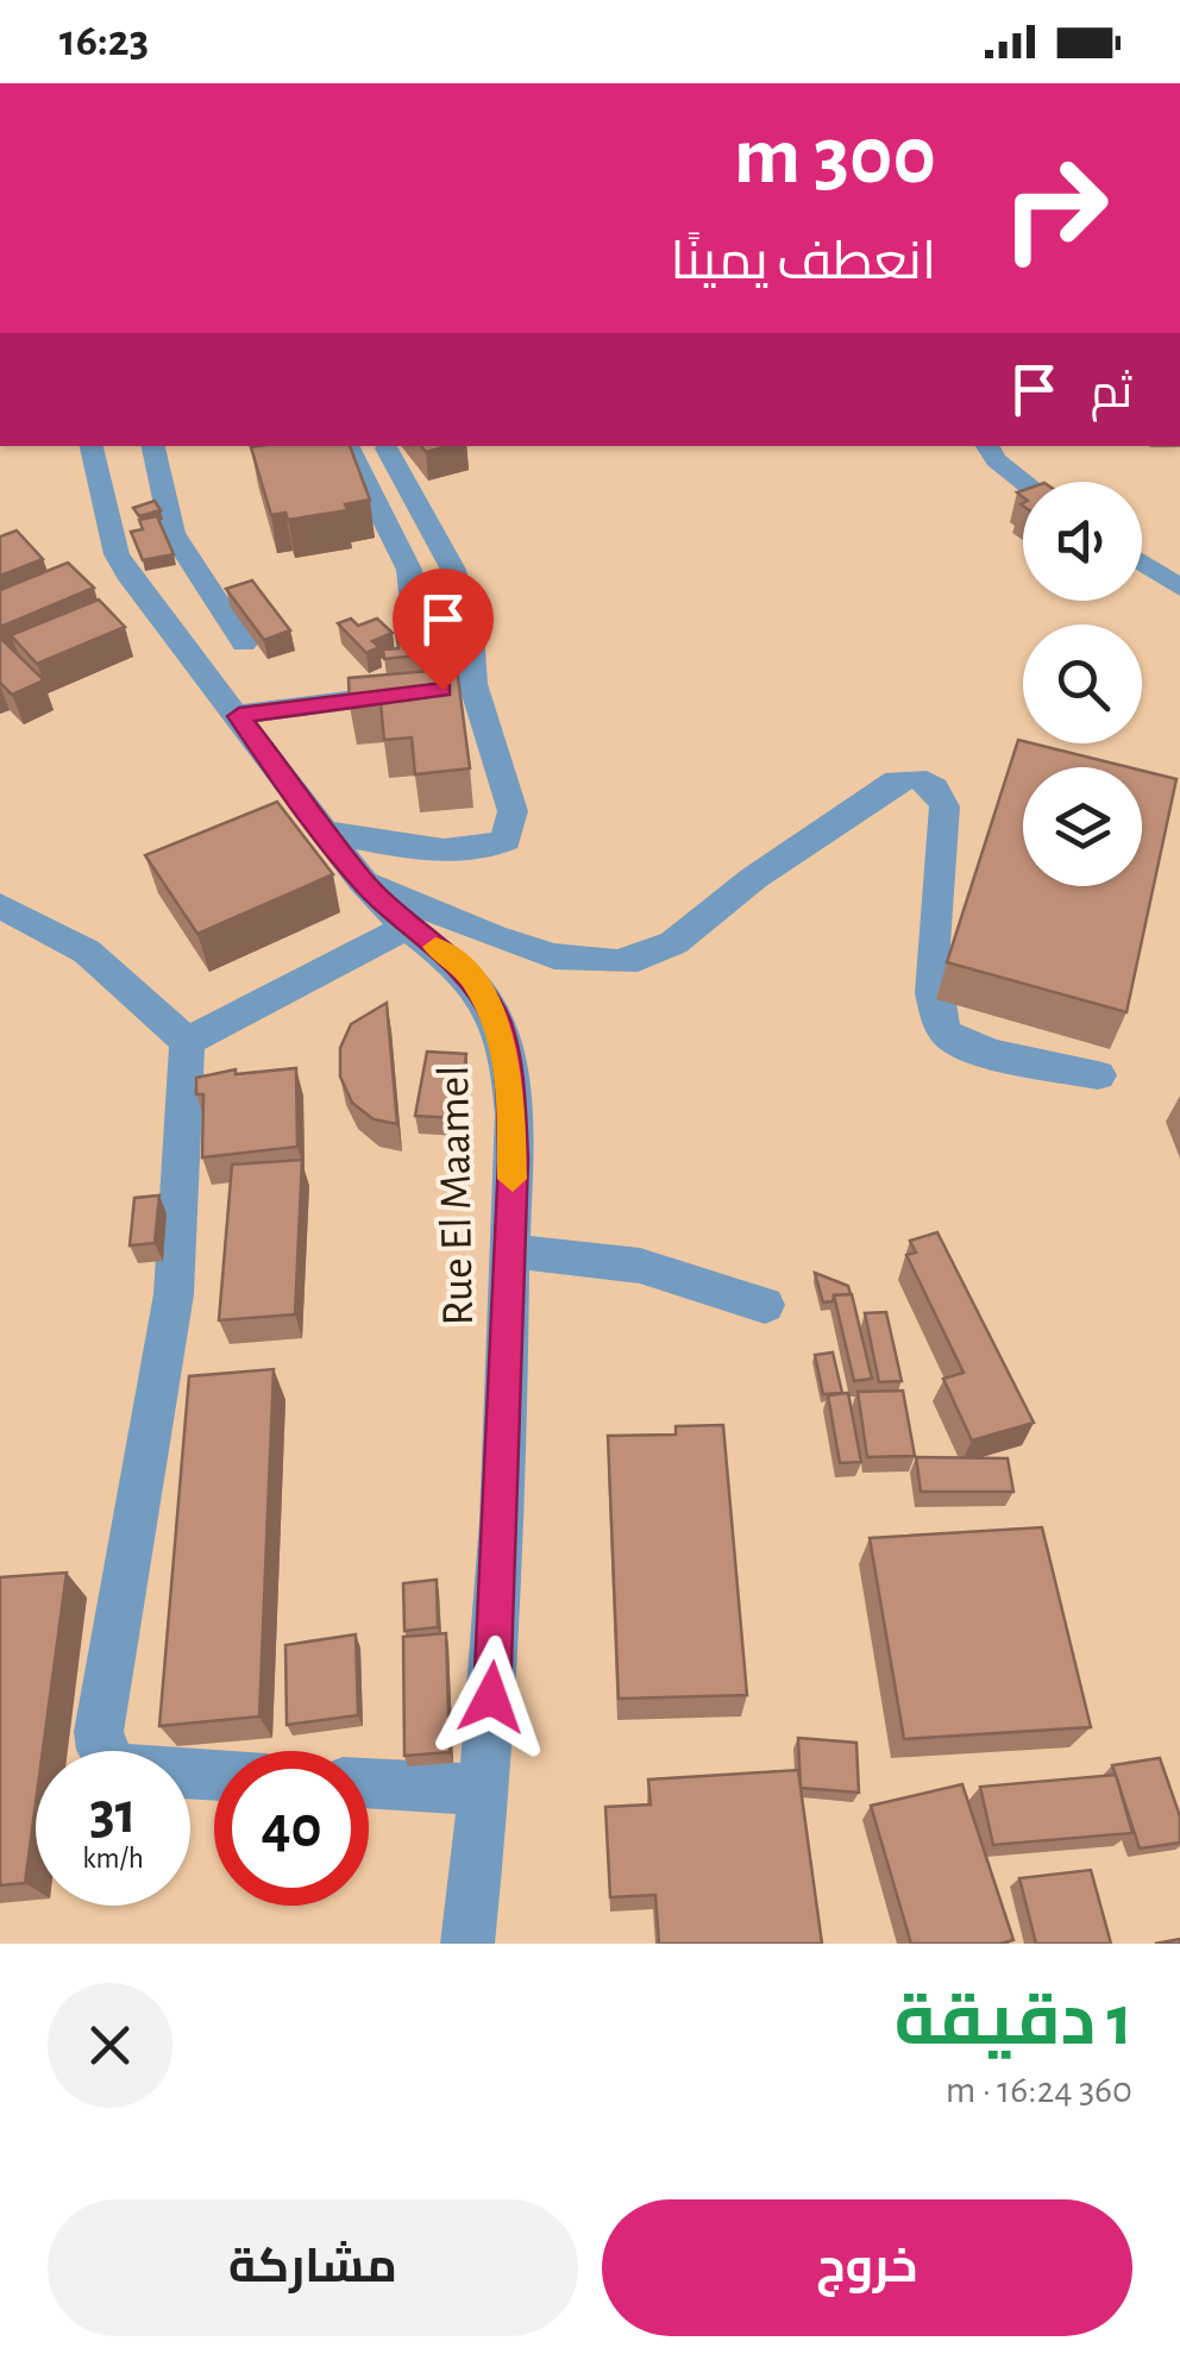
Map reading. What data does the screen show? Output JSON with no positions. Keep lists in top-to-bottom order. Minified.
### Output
{"streets":{"street":["Rue El Maamel"]},"page":{"status":"16:23","turn":["300 m","انعطف يمينًا"],"then":"ثم","speed":"31 km/h","limit":"40","heading":["1 دقيقة","360 m · 16:24"],"buttons":["خروج","مشاركة"]}}
